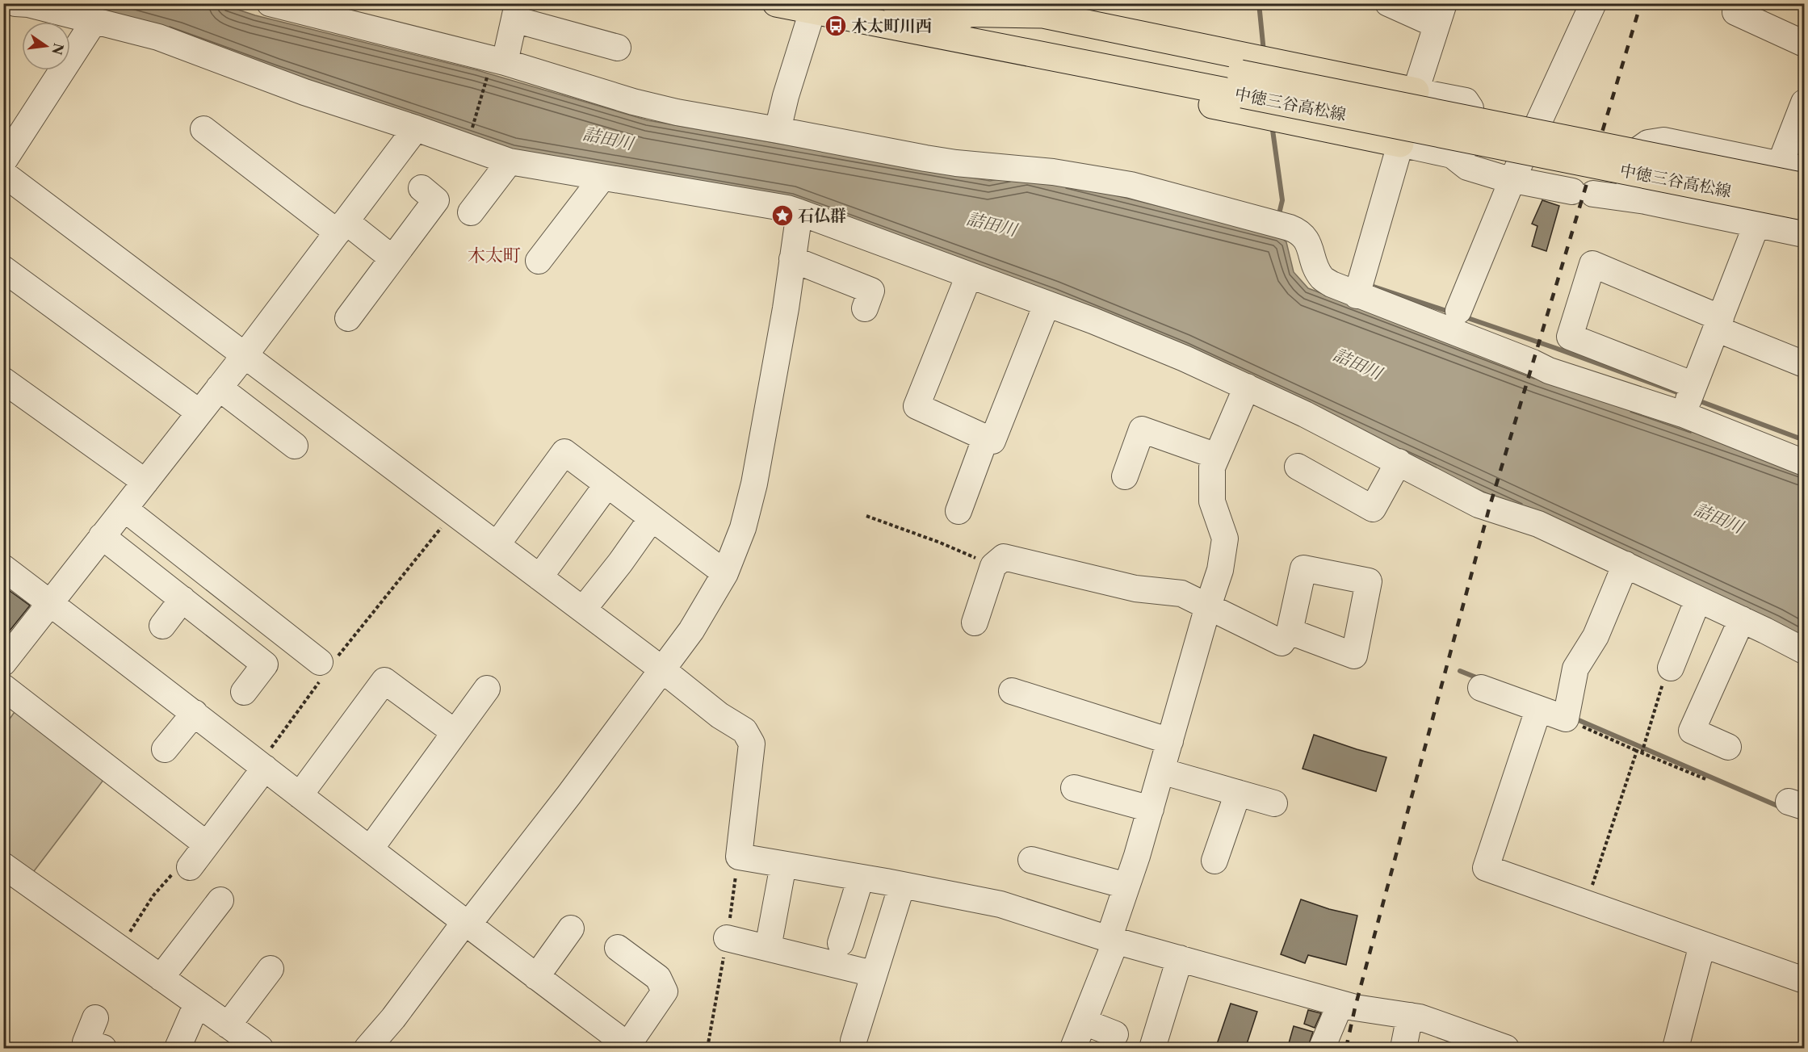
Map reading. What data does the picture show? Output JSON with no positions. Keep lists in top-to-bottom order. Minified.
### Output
{"streets":{"main road":["中徳三谷高松線"]},"districts":["木太町"],"water":["詰田川"],"places":{"bus stop":["木太町川西"],"place":["石仏群"]},"north":"right"}
